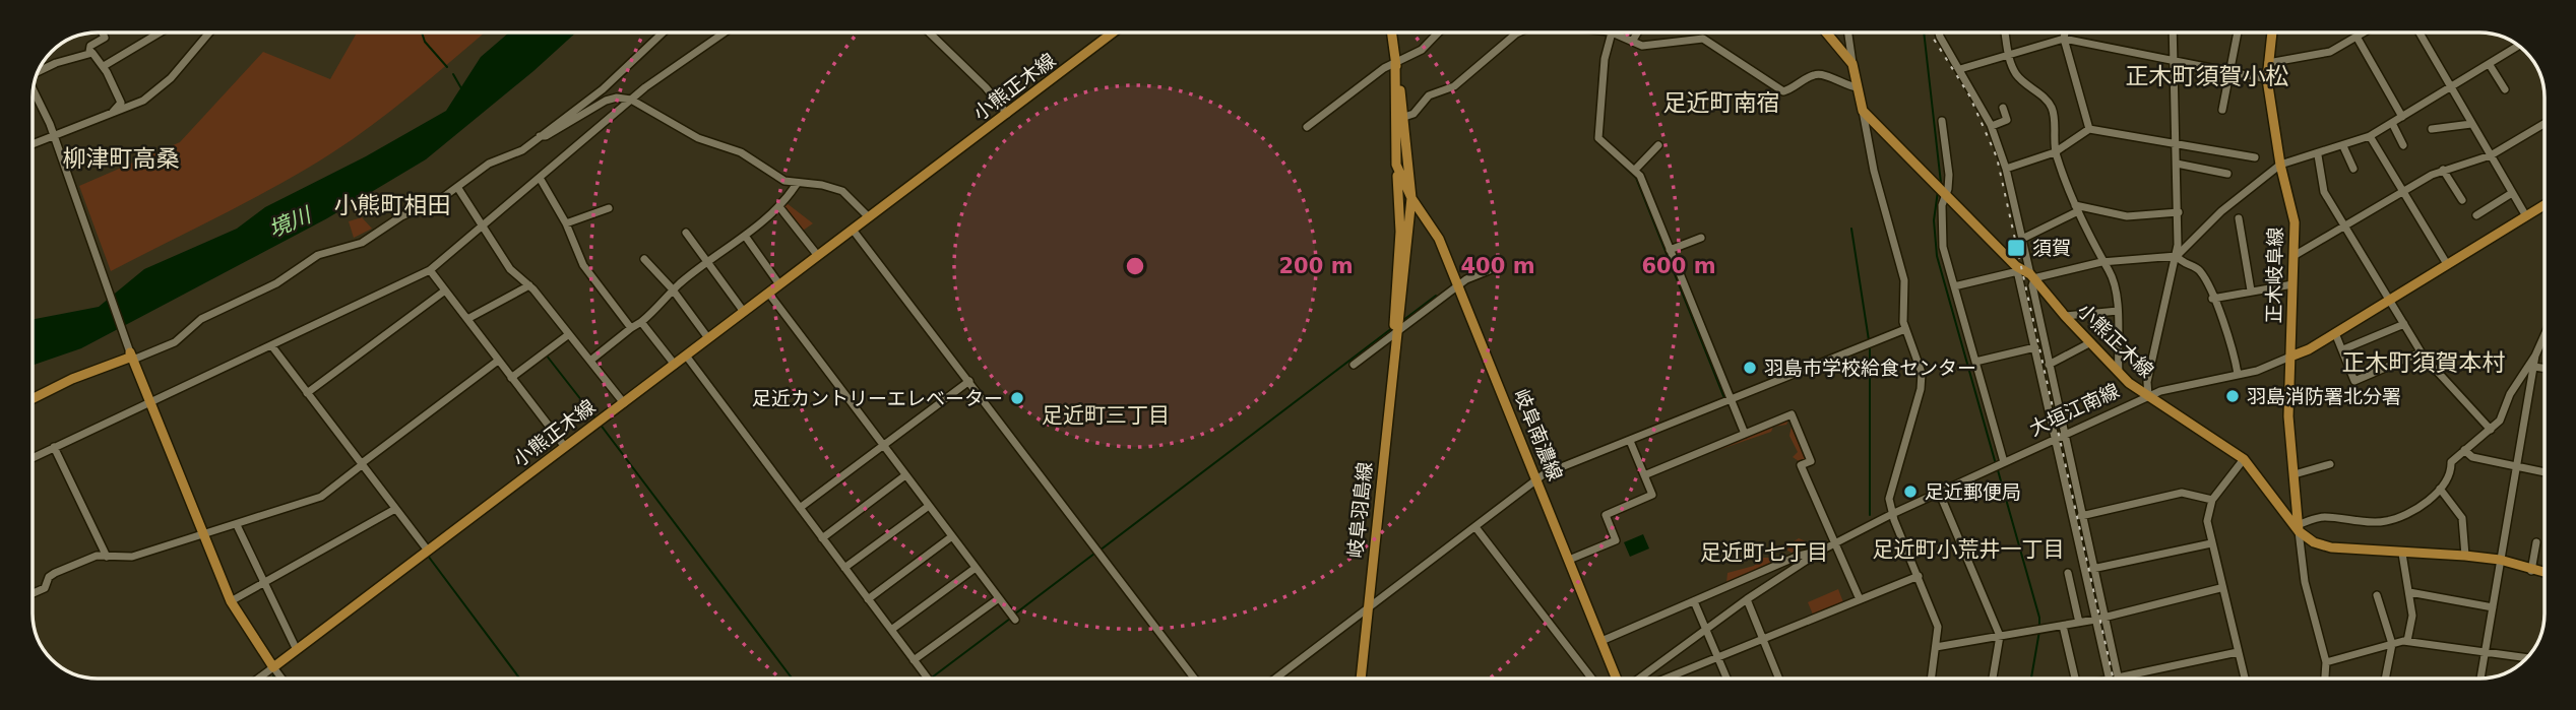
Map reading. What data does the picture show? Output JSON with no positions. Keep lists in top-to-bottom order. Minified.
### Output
{"streets":{"main road":["小熊正木線","正木岐阜線","大垣江南線","岐阜南濃線","岐阜羽島線"]},"crossings":[["小熊正木線","正木岐阜線"],["小熊正木線","大垣江南線"],["正木岐阜線","大垣江南線"],["岐阜南濃線","岐阜羽島線"]],"districts":["正木町須賀小松","足近町南宿","柳津町高桑","小熊町相田","正木町須賀本村","足近町三丁目","足近町小荒井一丁目","足近町七丁目"],"water":["境川"],"places":{"transit":["須賀"],"other":["羽島市学校給食センター","羽島消防署北分署","足近カントリーエレベーター","足近郵便局"]},"rings":["200 m","400 m","600 m"]}
